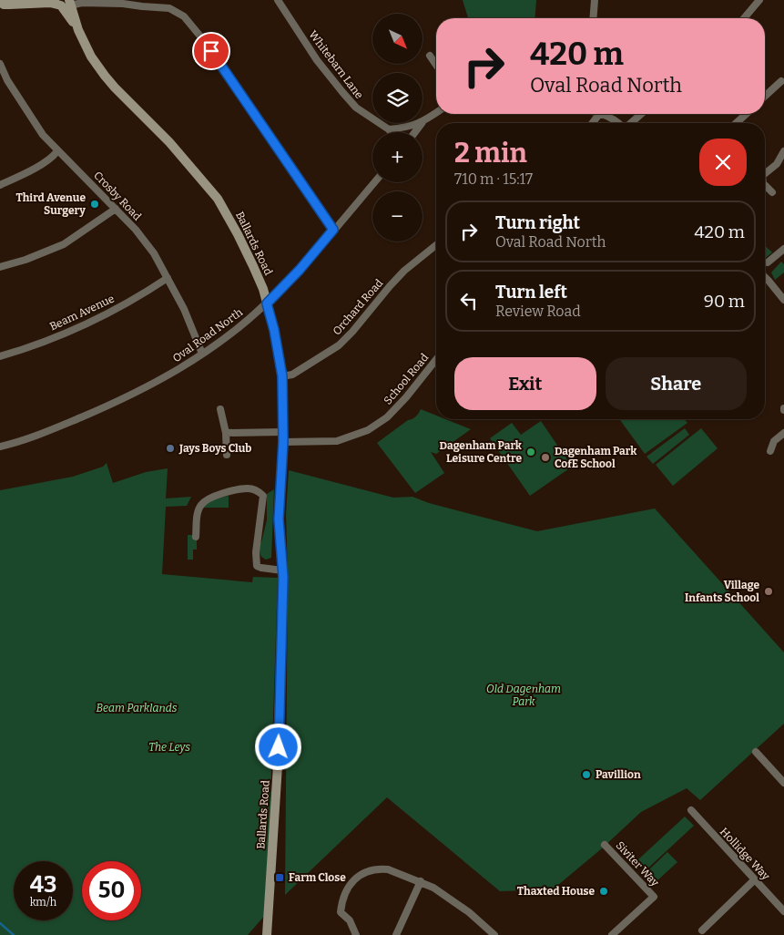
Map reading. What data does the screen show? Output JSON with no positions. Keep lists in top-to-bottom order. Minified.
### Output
{"streets":{"main road":["Ballards Road"],"street":["Whitebarn Lane","Crosby Road","Orchard Road","Beam Avenue","Oval Road North","School Road","Hollidge Way","Siviter Way"]},"crossings":[["Crosby Road","Beam Avenue"],["Crosby Road","Oval Road North"],["Ballards Road","Orchard Road"],["Ballards Road","Oval Road North"],["Ballards Road","School Road"]],"parks":["Old Dagenham Park","Beam Parklands","The Leys"],"places":{"other":["Third Avenue Surgery","Jays Boys Club","Dagenham Park Leisure Centre","Dagenham Park CofE School","Village Infants School","Pavillion","Thaxted House"],"transit":["Farm Close"]},"north":"bottom right","page":{"map_buttons":["+","−"],"turn":["420 m","Oval Road North"],"heading":["2 min","710 m · 15:17"],"list":[{"name":"Turn right","note":"Oval Road North","value":"420 m"},{"name":"Turn left","note":"Review Road","value":"90 m"}],"buttons":["Exit","Share"],"speed":"43 km/h","limit":"50"}}
